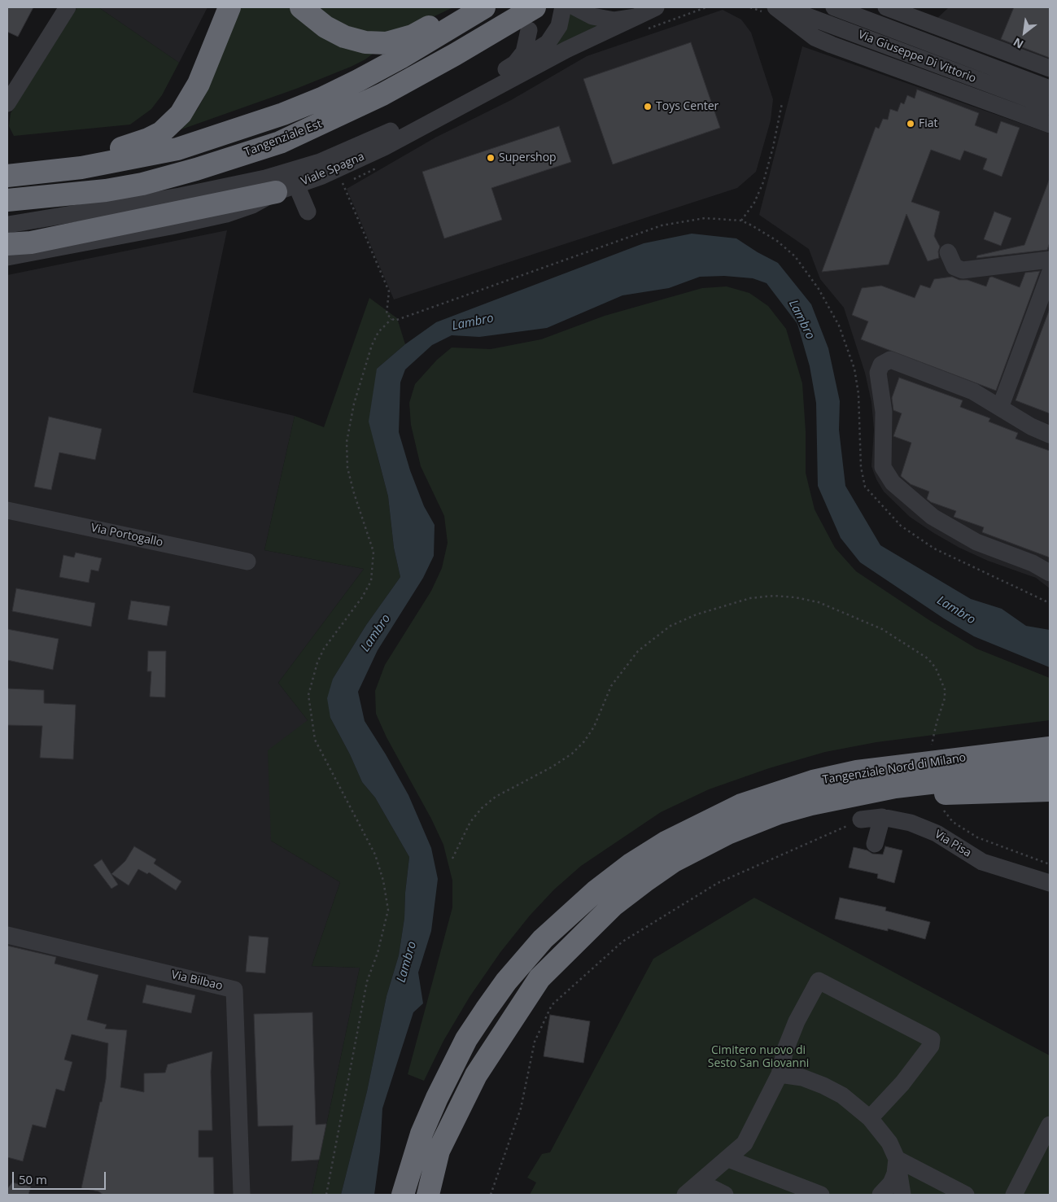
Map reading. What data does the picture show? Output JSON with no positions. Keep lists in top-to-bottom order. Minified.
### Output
{"streets":{"highway":["Tangenziale Est","Tangenziale Nord di Milano"],"street":["Via Giuseppe Di Vittorio","Viale Spagna","Via Portogallo","Via Pisa","Via Bilbao"]},"water":["Lambro"],"parks":["Cimitero nuovo di Sesto San Giovanni"],"places":["Toys Center","Fiat","Supershop"],"scale_bar":"50 m","north":"bottom left"}
